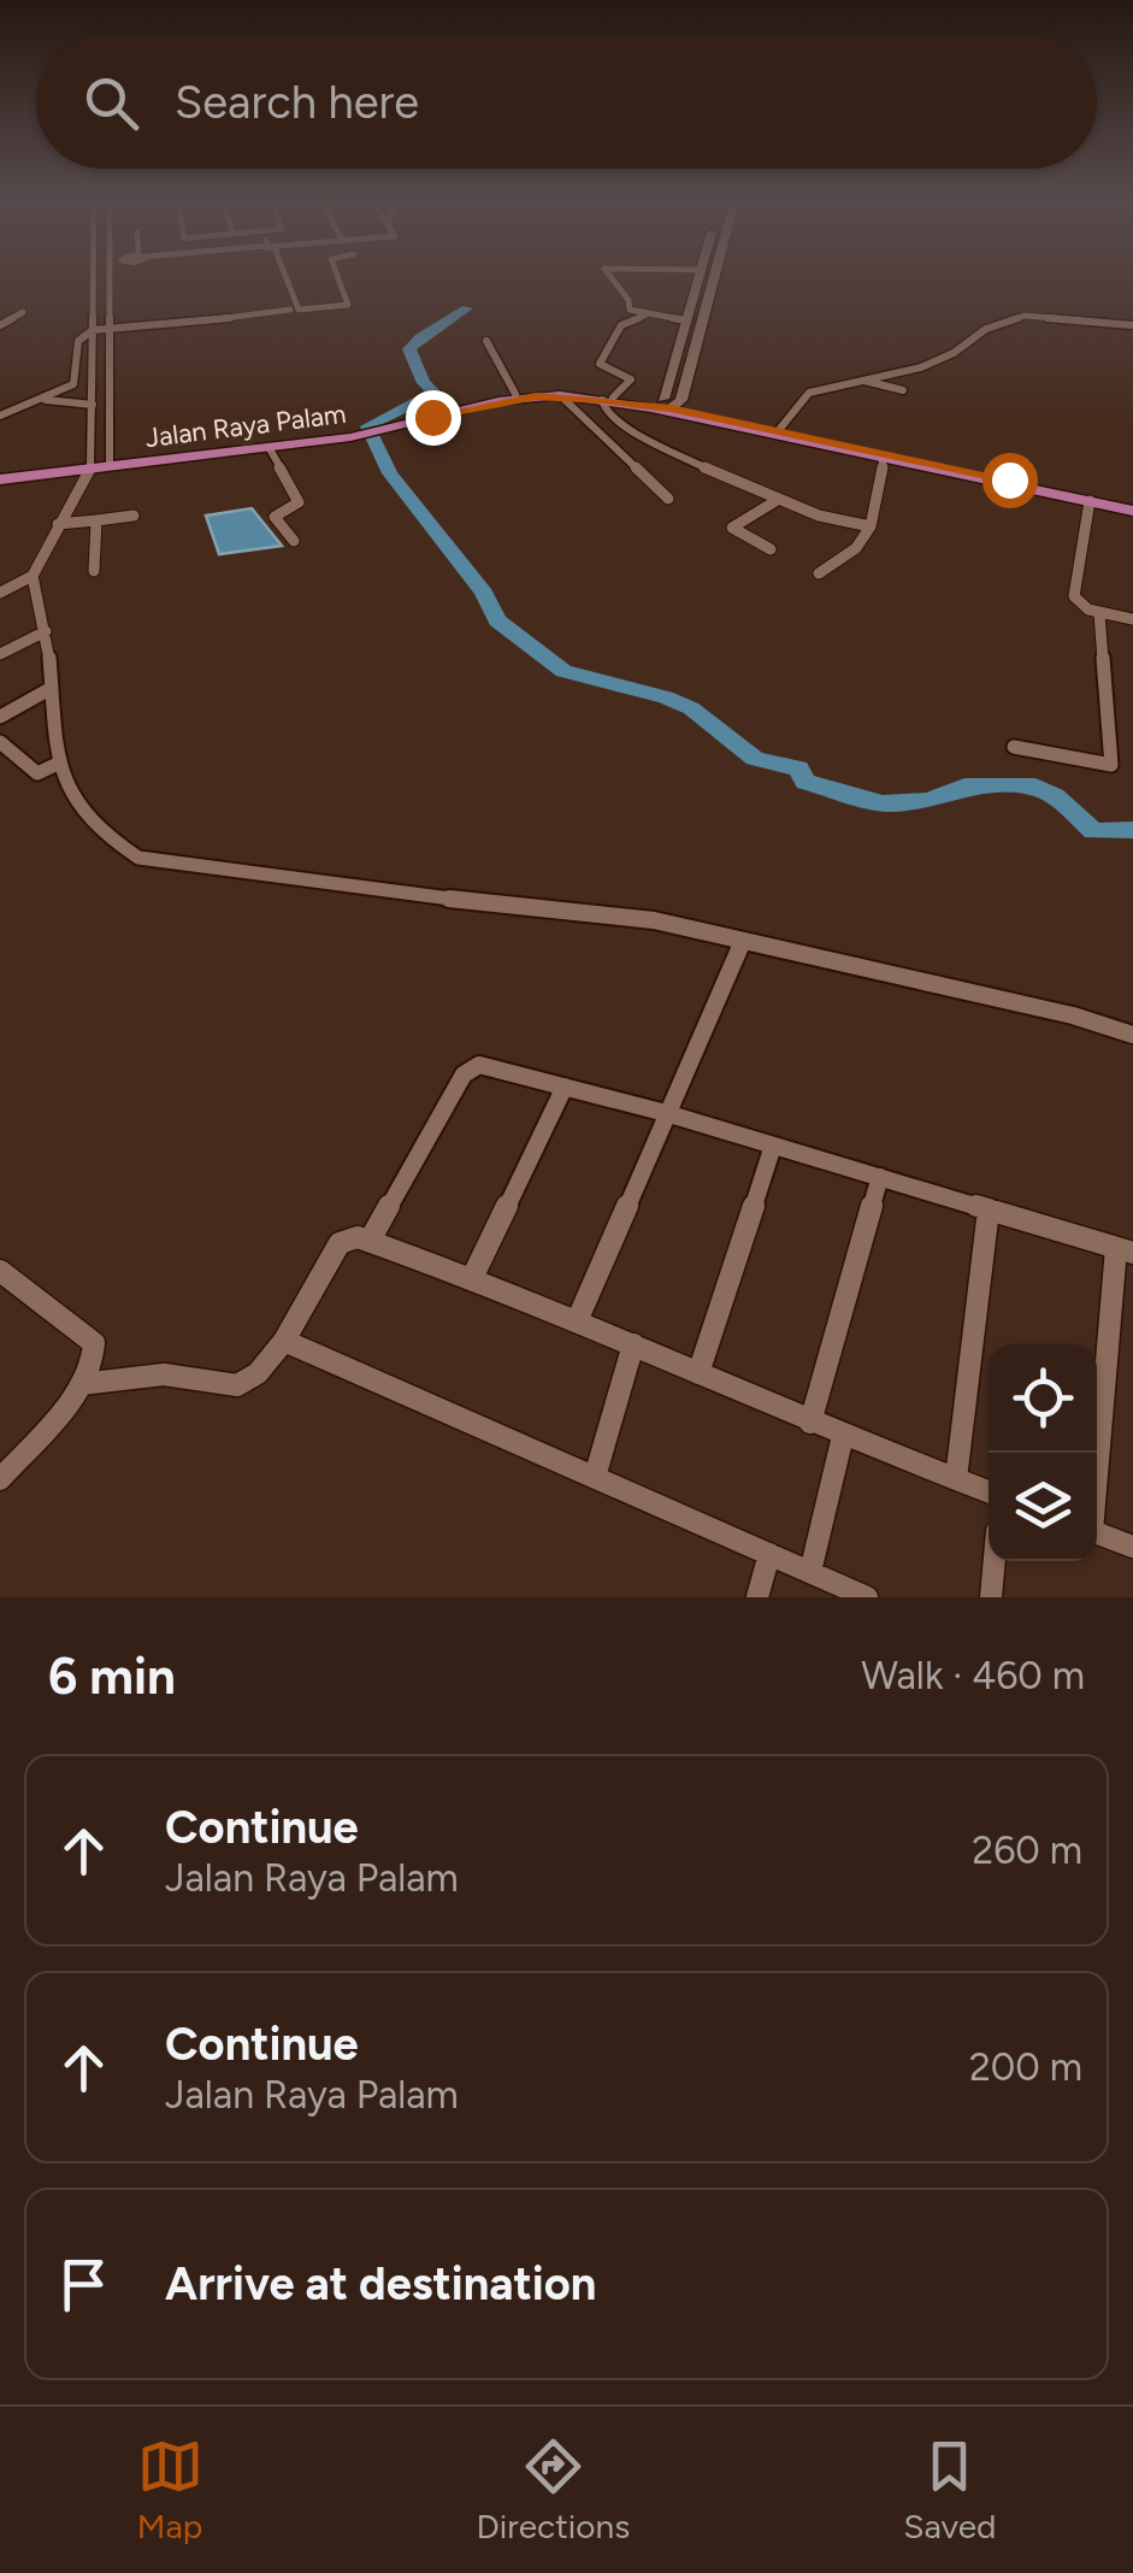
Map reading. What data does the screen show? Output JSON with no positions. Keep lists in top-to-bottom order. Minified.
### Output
{"streets":{"main road":["Jalan Raya Palam"]},"page":{"search":"Search here","heading":["6 min","Walk · 460 m"],"list":[["Continue","Jalan Raya Palam","260 m"],["Continue","Jalan Raya Palam","200 m"],"Arrive at destination"],"nav":["Map","Directions","Saved"]}}
